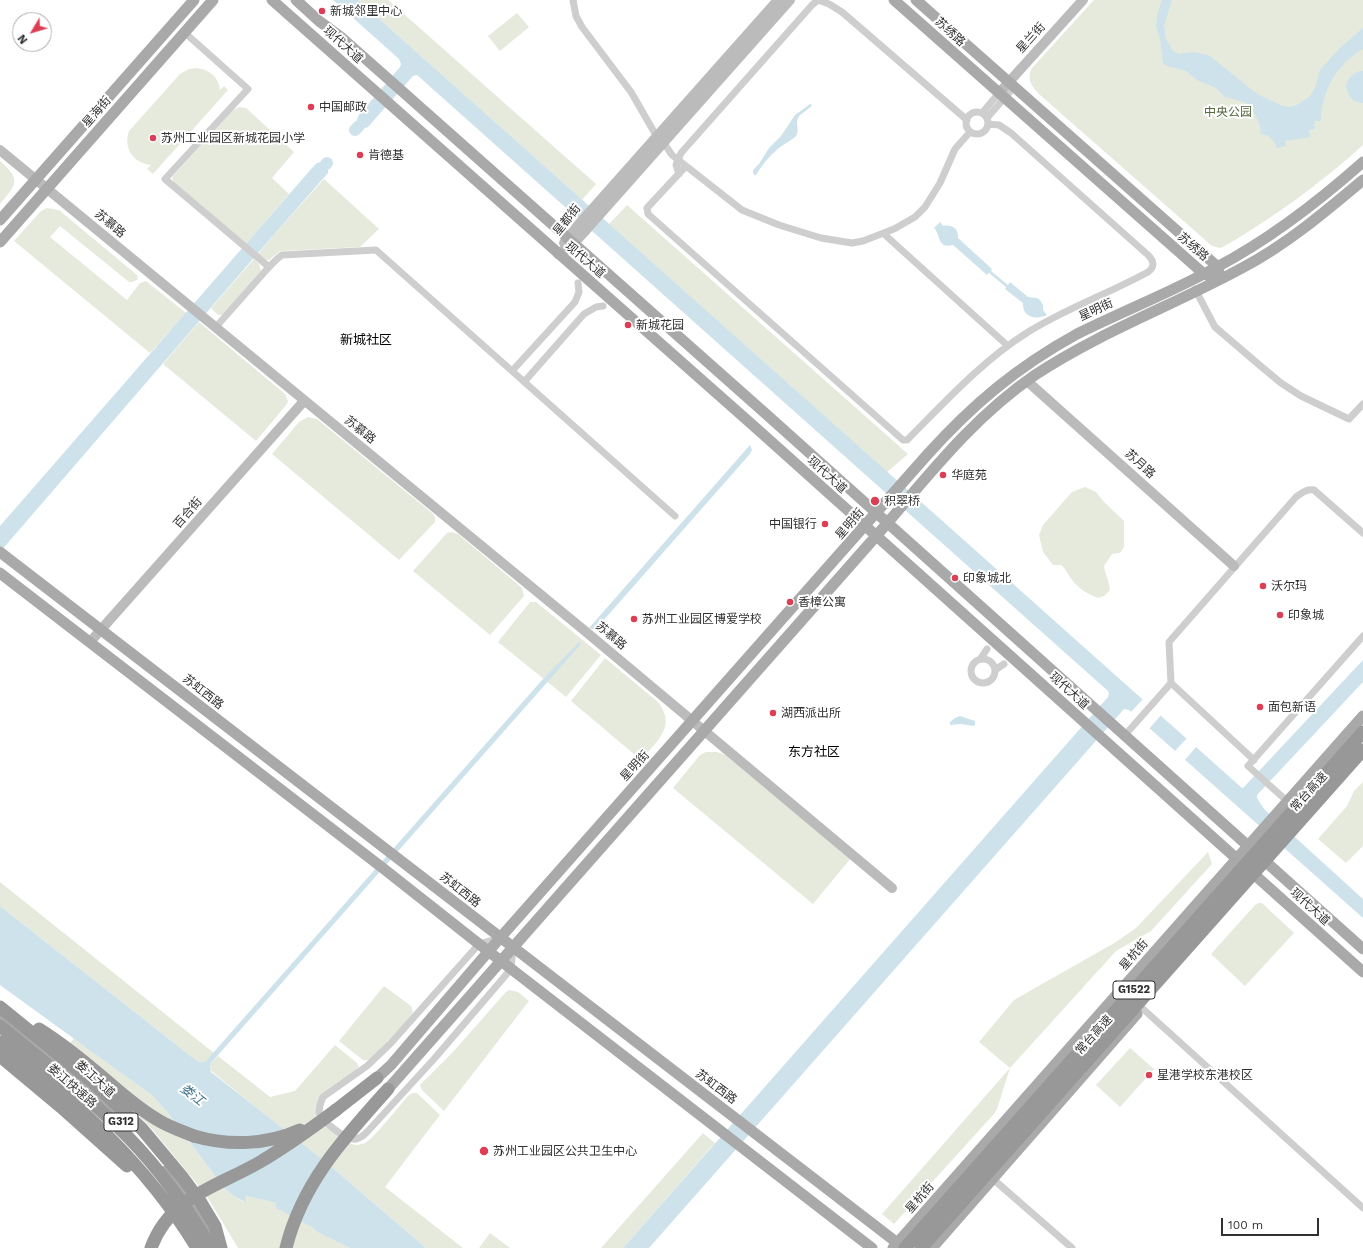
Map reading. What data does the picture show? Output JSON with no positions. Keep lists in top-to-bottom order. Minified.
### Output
{"streets":{"highway":["常台高速","G1522","娄江快速路"],"main road":["苏绣路","星兰街","现代大道","星海街","星都街","苏慕路","星明街","苏月路","百合街","苏虹西路","星杭街","娄江大道","G312"]},"crossings":[["苏绣路","星兰街"],["苏绣路","星明街"],["现代大道","星都街"],["现代大道","星明街"],["现代大道","星杭街"],["星海街","苏慕路"],["苏慕路","星明街"],["苏慕路","百合街"],["星明街","苏虹西路"],["百合街","苏虹西路"],["苏虹西路","常台高速"],["苏虹西路","星杭街"],["常台高速","星杭街"]],"districts":["新城社区","东方社区"],"water":["娄江"],"parks":["中央公园"],"places":["新城邻里中心","中国邮政","苏州工业园区新城花园小学","肯德基","新城花园","华庭苑","积翠桥","中国银行","印象城北","沃尔玛","香樟公寓","印象城","苏州工业园区博爱学校","面包新语","湖西派出所","星港学校东港校区","苏州工业园区公共卫生中心"],"scale_bar":"100 m","north":"bottom left"}
